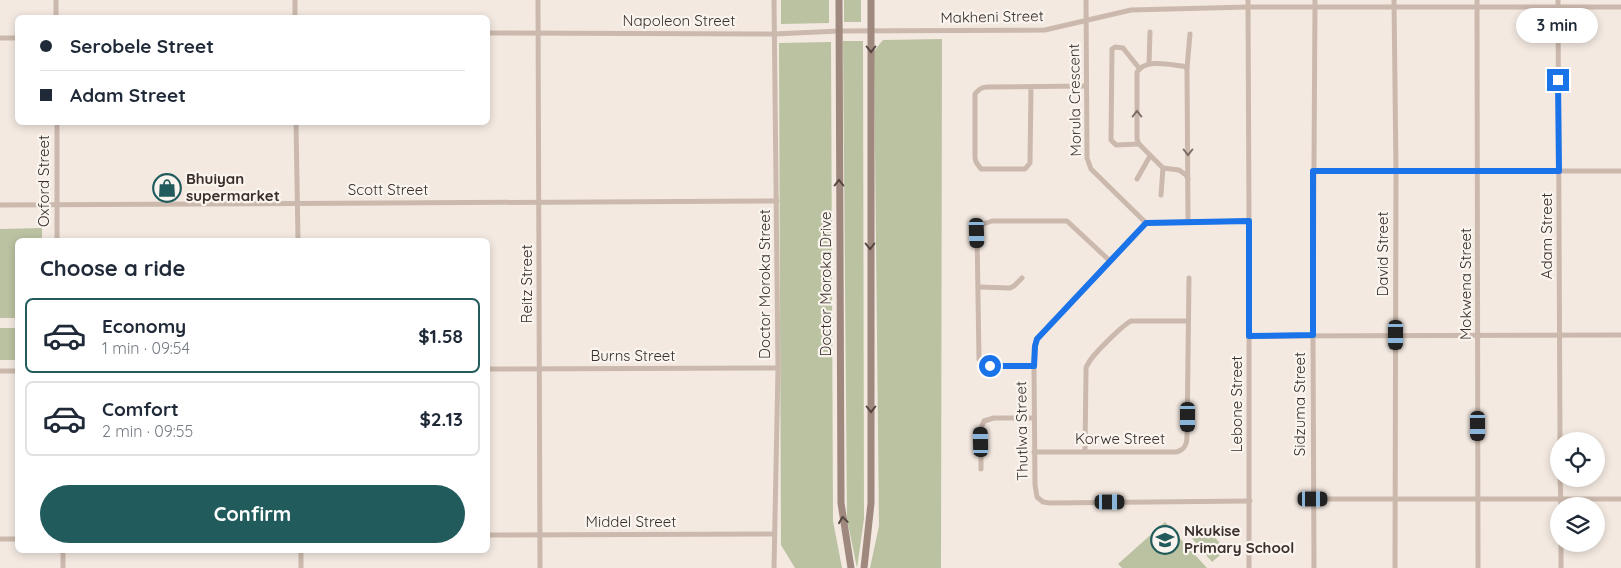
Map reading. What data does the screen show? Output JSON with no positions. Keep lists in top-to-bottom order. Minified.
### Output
{"streets":{"street":["Makheni Street","Napoleon Street","Morula Crescent","Oxford Street","Scott Street","Adam Street","David Street","Reitz Street","Doctor Moroka Street","Doctor Moroka Drive","Mokwena Street","Burns Street","Lebone Street","Sidzuma Street","Thutlwa Street","Korwe Street","Middel Street"]},"crossings":[["Makheni Street","Napoleon Street"],["Makheni Street","Morula Crescent"],["Makheni Street","Adam Street"],["Makheni Street","David Street"],["Makheni Street","Mokwena Street"],["Makheni Street","Lebone Street"],["Makheni Street","Sidzuma Street"],["Napoleon Street","Reitz Street"],["Napoleon Street","Doctor Moroka Street"],["Napoleon Street","Doctor Moroka Drive"],["Morula Crescent","Thutlwa Street"],["Oxford Street","Scott Street"],["Scott Street","Reitz Street"],["Scott Street","Doctor Moroka Street"],["Reitz Street","Burns Street"],["Reitz Street","Middel Street"],["Doctor Moroka Street","Burns Street"],["Doctor Moroka Street","Middel Street"],["Lebone Street","Thutlwa Street"],["Thutlwa Street","Korwe Street"]],"places":{"shop":["Bhuiyan supermarket"],"school or university":["Nkukise Primary School"]},"page":{"bubble":"3 min","banner":["Serobele Street","Adam Street"],"heading":"Choose a ride","list":[{"name":"Economy","note":"1 min · 09:54","value":"$1.58"},{"name":"Comfort","note":"2 min · 09:55","value":"$2.13"}],"buttons":"Confirm"}}
